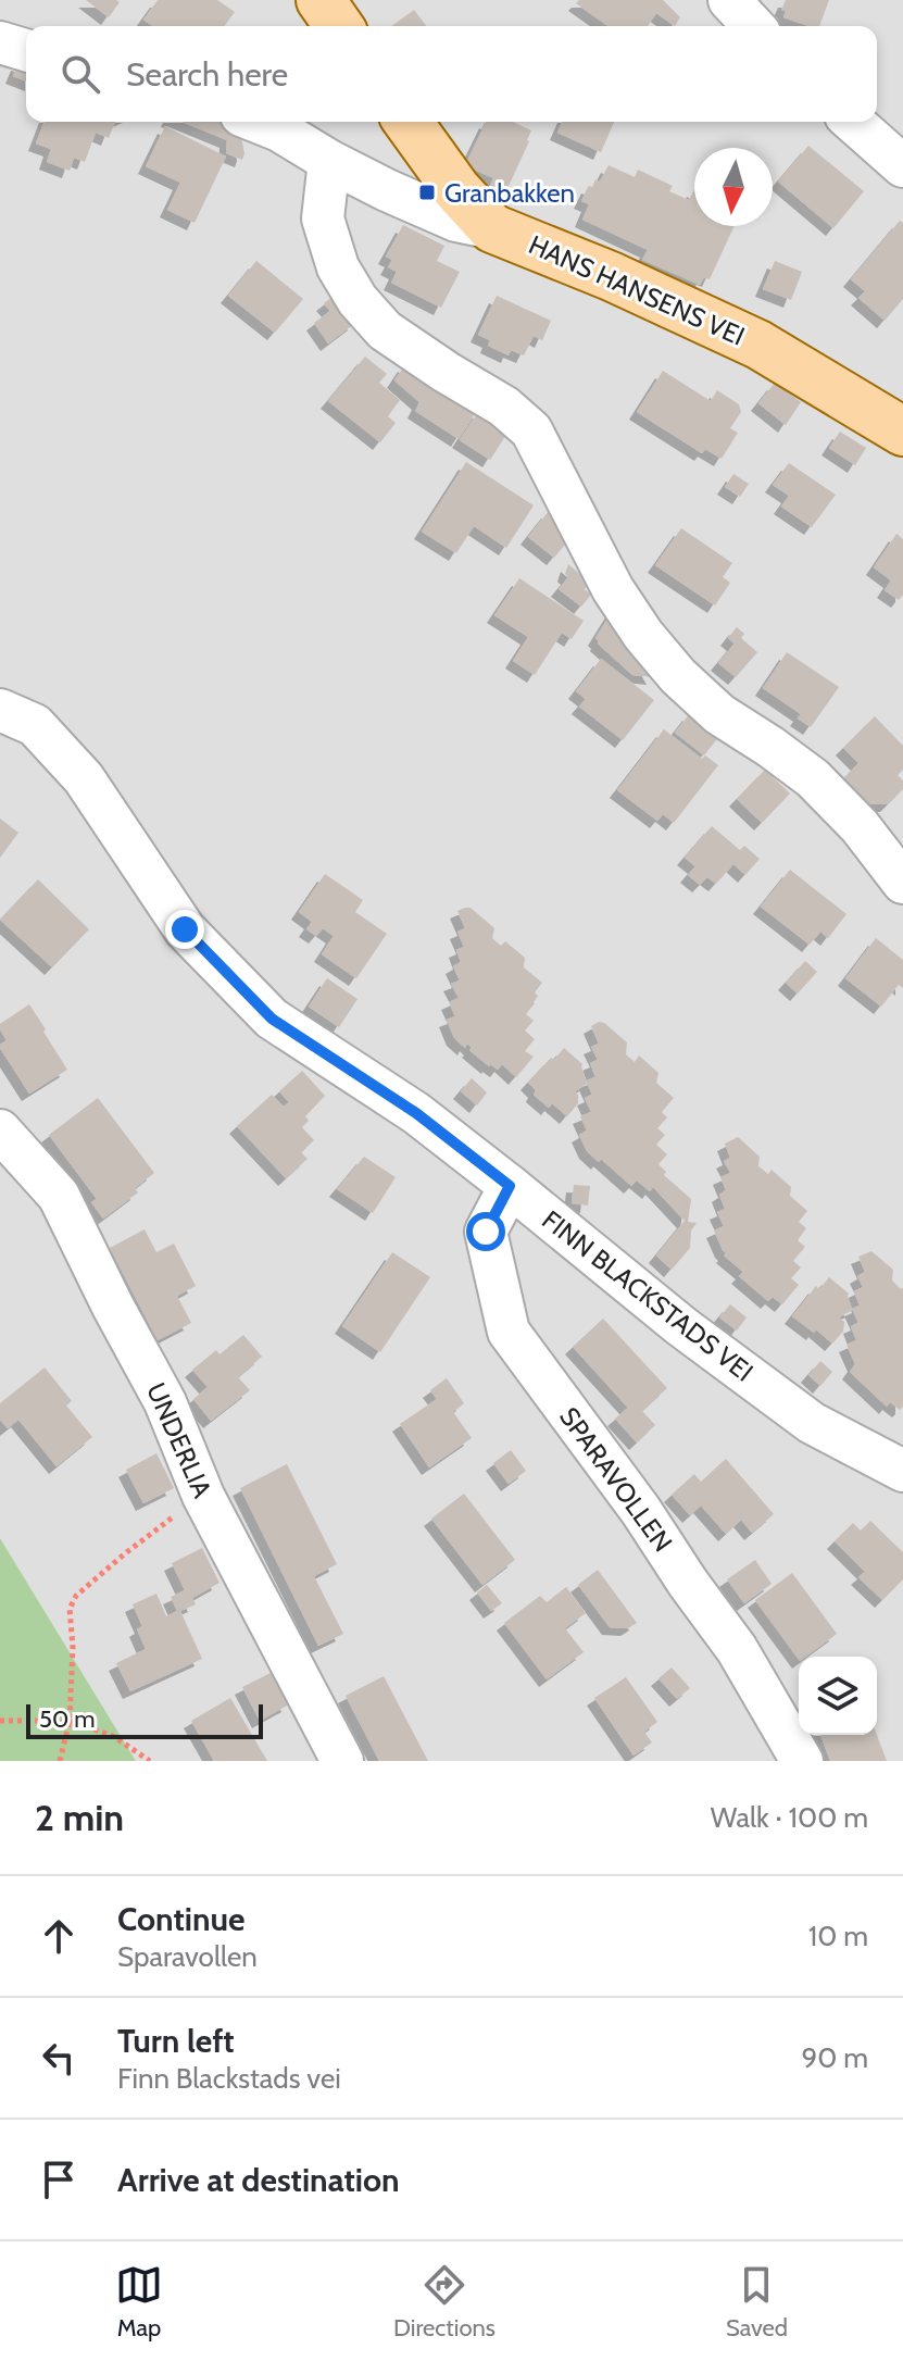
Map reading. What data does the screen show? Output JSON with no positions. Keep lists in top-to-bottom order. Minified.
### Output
{"streets":{"main road":["HANS HANSENS VEI"],"street":["FINN BLACKSTADS VEI","UNDERLIA","SPARAVOLLEN"]},"crossings":[["FINN BLACKSTADS VEI","SPARAVOLLEN"]],"places":{"transit":["Granbakken"]},"scale_bar":"50 m","north":"bottom","page":{"search":"Search here","scale":"50 m","heading":["2 min","Walk · 100 m"],"list":[["Continue","Sparavollen","10 m"],["Turn left","Finn Blackstads vei","90 m"],"Arrive at destination"],"nav":["Map","Directions","Saved"]}}
